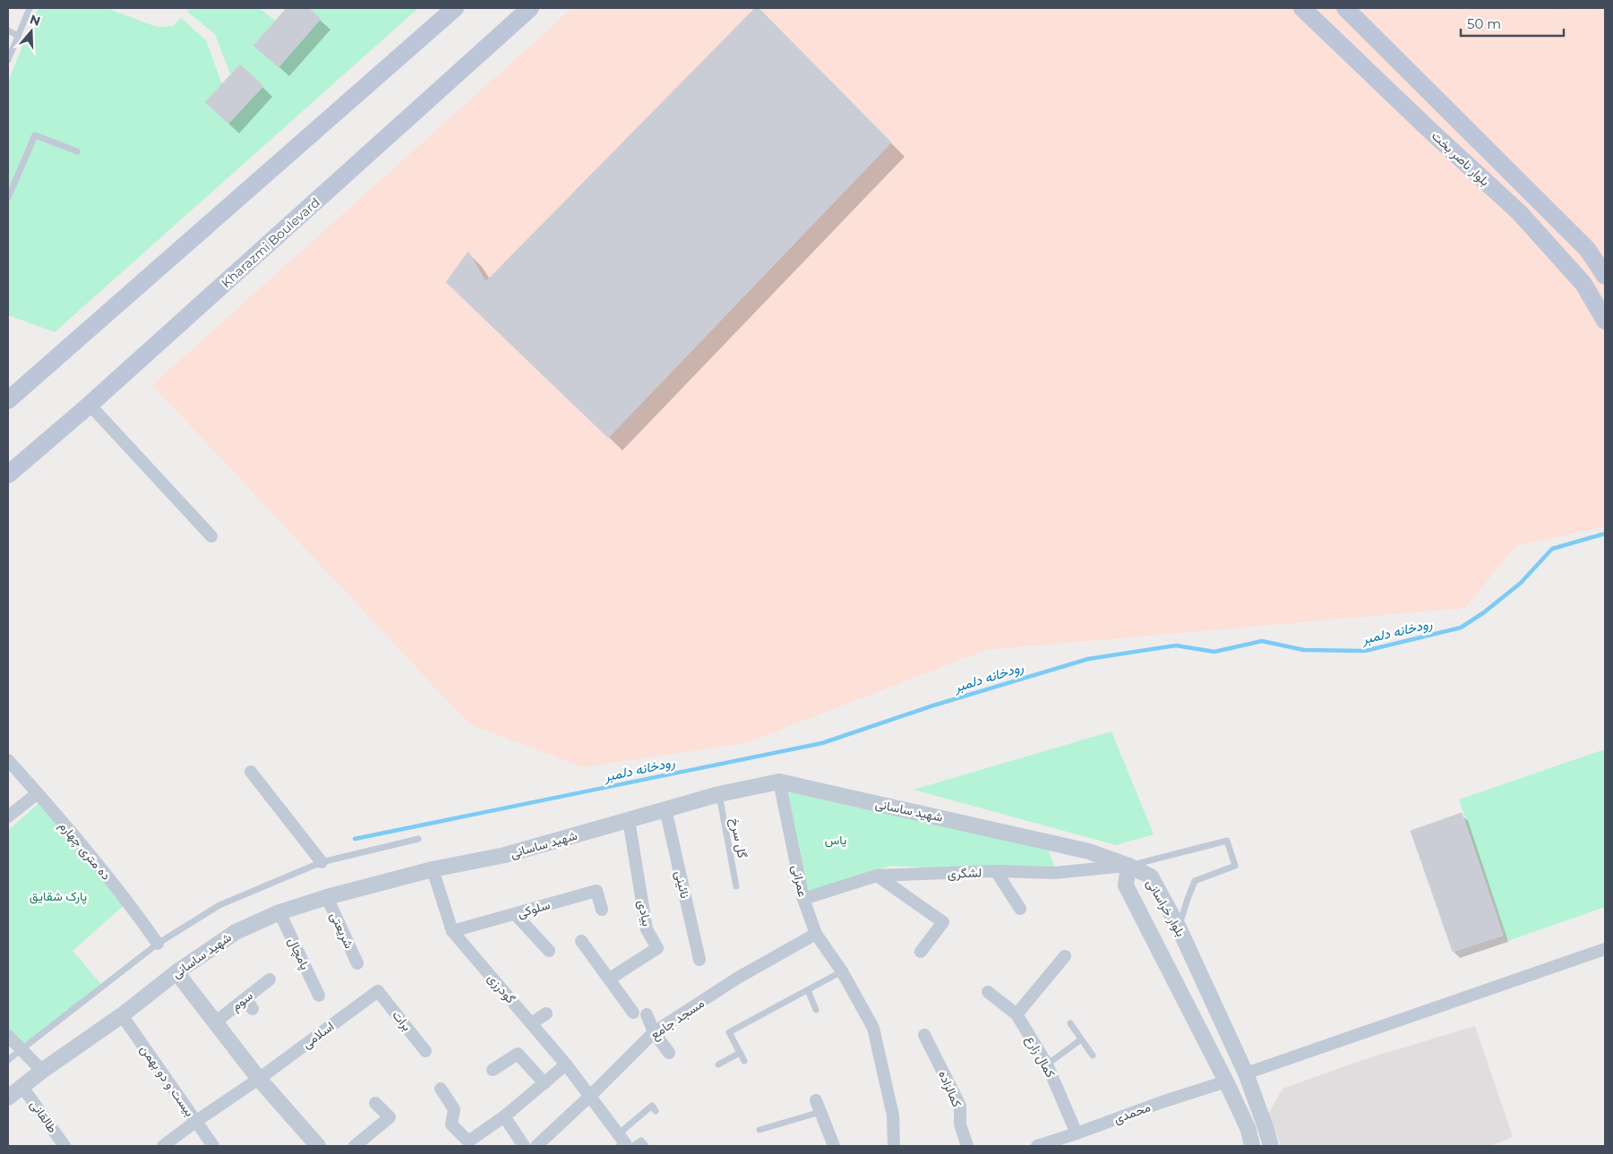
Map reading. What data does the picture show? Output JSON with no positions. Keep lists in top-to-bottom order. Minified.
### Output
{"streets":{"main road":["بلوار ناصر بخت","Kharazmi Boulevard"],"street":["شهید ساسانی","ده متری چهارم","لشگری","عمرانی","نائینی","بلوار خراسانی","سلوکی","بیادی","شریعتی","پامچال","گودرزی","سوم","مسجد جامع","برات","اسلامی","کمال زارع","بیست و دو بهمن","کمالزاده","محمدی","طالقانی"],"lane":["گل سرخ"]},"crossings":[["شهید ساسانی","گل سرخ"],["شهید ساسانی","لشگری"],["شهید ساسانی","عمرانی"],["شهید ساسانی","نائینی"],["شهید ساسانی","بلوار خراسانی"],["شهید ساسانی","بیادی"],["شهید ساسانی","شریعتی"],["شهید ساسانی","پامچال"],["شهید ساسانی","گودرزی"],["شهید ساسانی","بیست و دو بهمن"],["شهید ساسانی","طالقانی"],["لشگری","عمرانی"],["لشگری","بلوار خراسانی"],["عمرانی","مسجد جامع"],["بلوار خراسانی","محمدی"],["سلوکی","گودرزی"],["گودرزی","مسجد جامع"],["برات","اسلامی"],["اسلامی","بیست و دو بهمن"],["کمال زارع","محمدی"]],"water":["رودخانه دلمبر"],"parks":["یاس","پارک شقایق"],"scale_bar":"50 m","north":"top"}
